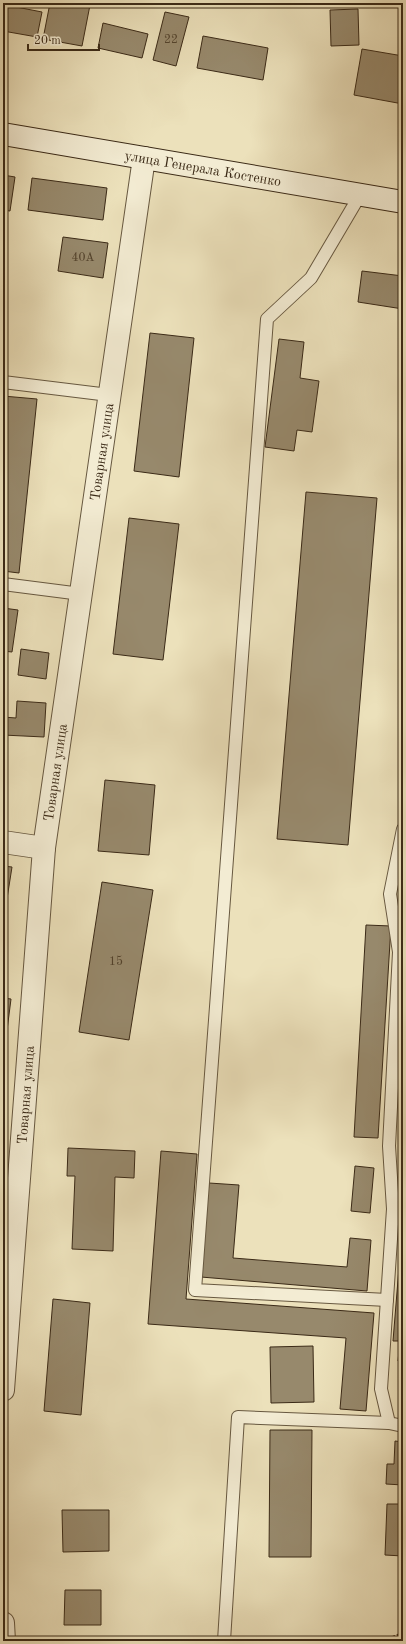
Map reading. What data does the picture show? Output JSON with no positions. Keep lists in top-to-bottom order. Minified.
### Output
{"streets":{"street":["улица Генерала Костенко","Товарная улица"]},"crossings":[["улица Генерала Костенко","Товарная улица"]],"house_numbers":["22","40А","15"],"scale_bar":"20 m"}
